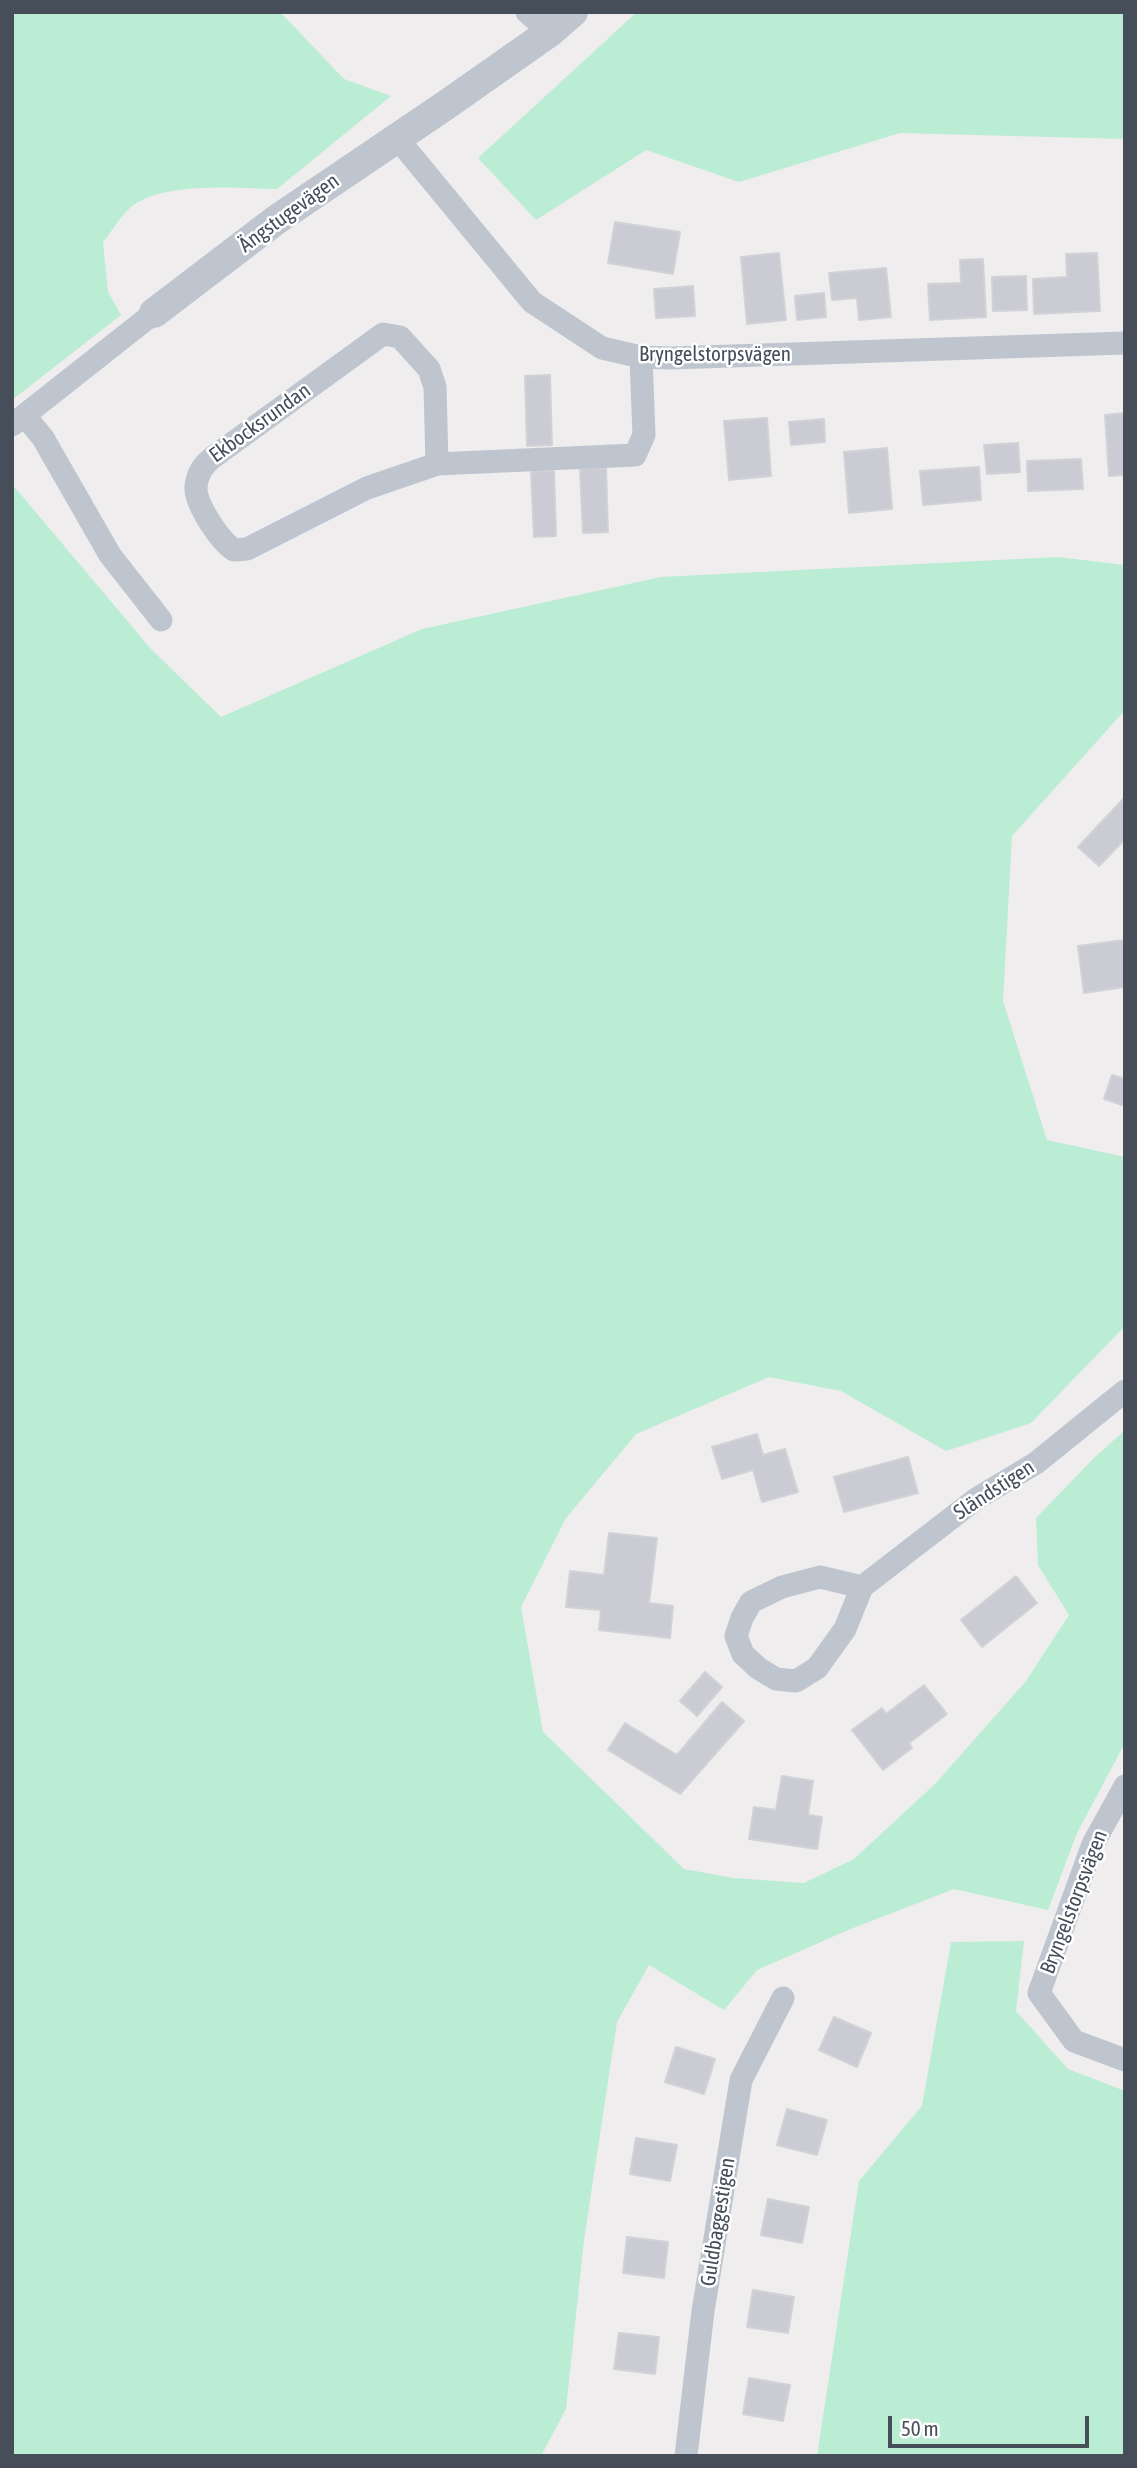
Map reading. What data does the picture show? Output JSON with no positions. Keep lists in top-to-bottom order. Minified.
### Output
{"streets":{"street":["Ängstugevägen","Bryngelstorpsvägen","Ekbocksrundan","Sländstigen","Guldbaggestigen"]},"crossings":[["Ängstugevägen","Bryngelstorpsvägen"],["Bryngelstorpsvägen","Ekbocksrundan"]],"scale_bar":"50 m"}
